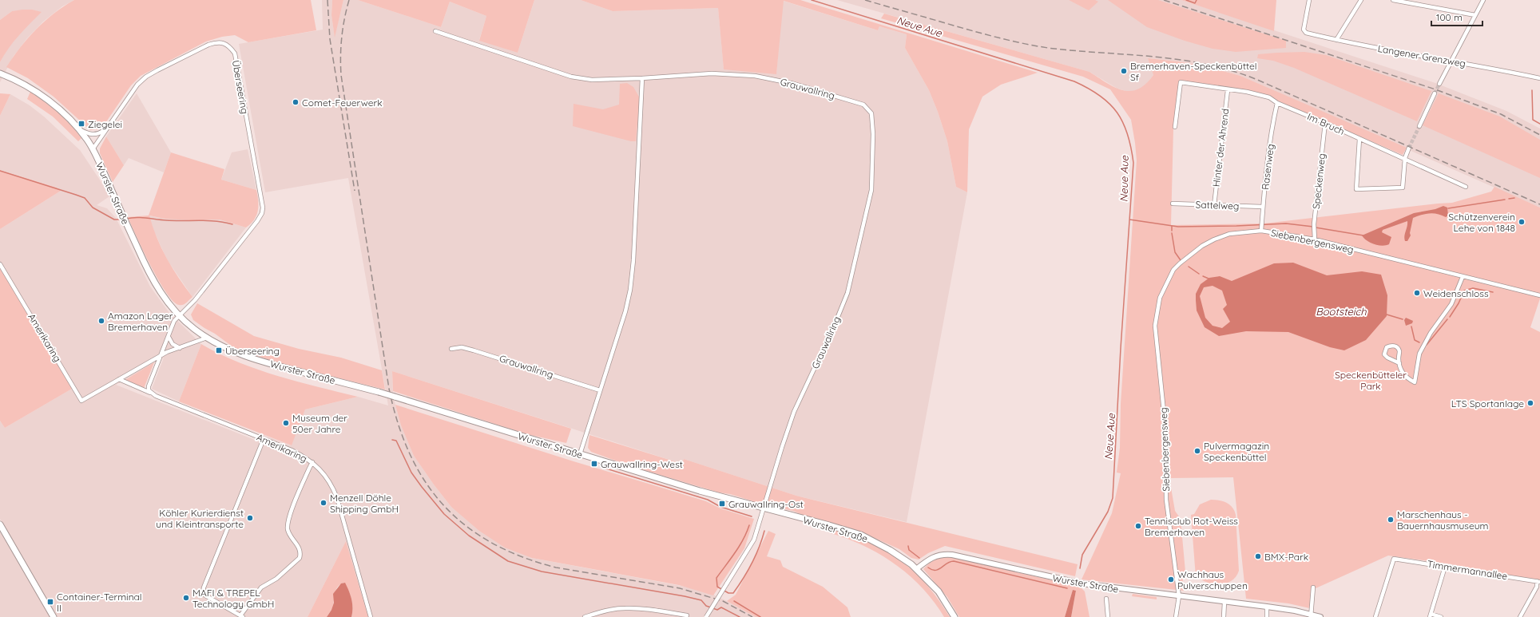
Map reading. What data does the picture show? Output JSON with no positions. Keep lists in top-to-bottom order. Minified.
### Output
{"streets":{"main road":["Wurster Straße"],"street":["Langener Grenzweg","Überseering","Grauwallring","Im Bruch","Hinter der Ahrend","Rasenweg","Speckenweg","Sattelweg","Siebenbergensweg","Amerikaring","Timmermannallee"]},"crossings":[["Überseering","Wurster Straße"],["Grauwallring","Wurster Straße"],["Im Bruch","Hinter der Ahrend"],["Im Bruch","Rasenweg"],["Im Bruch","Speckenweg"],["Hinter der Ahrend","Sattelweg"],["Rasenweg","Sattelweg"],["Rasenweg","Siebenbergensweg"],["Speckenweg","Siebenbergensweg"],["Wurster Straße","Siebenbergensweg"],["Wurster Straße","Amerikaring"]],"water":["Neue Aue","Bootsteich"],"parks":["Speckenbütteler Park"],"places":{"other":["Bremerhaven-Speckenbüttel Sf","Comet-Feuerwerk","Schützenverein Lehe von 1848","Weidenschloss","Amazon Lager Bremerhaven","LTS Sportanlage","Museum der 50er Jahre","Pulvermagazin Speckenbüttel","Menzell Döhle Shipping GmbH","Köhler Kurierdienst und Kleintransporte","Marschenhaus - Bauernhausmuseum","Tennisclub Rot-Weiss Bremerhaven","BMX-Park","Wachhaus Pulverschuppen","MAFI & TREPEL Technology GmbH"],"transit":["Ziegelei","Überseering","Grauwallring-West","Grauwallring-Ost","Container-Terminal II"]},"scale_bar":"100 m"}
